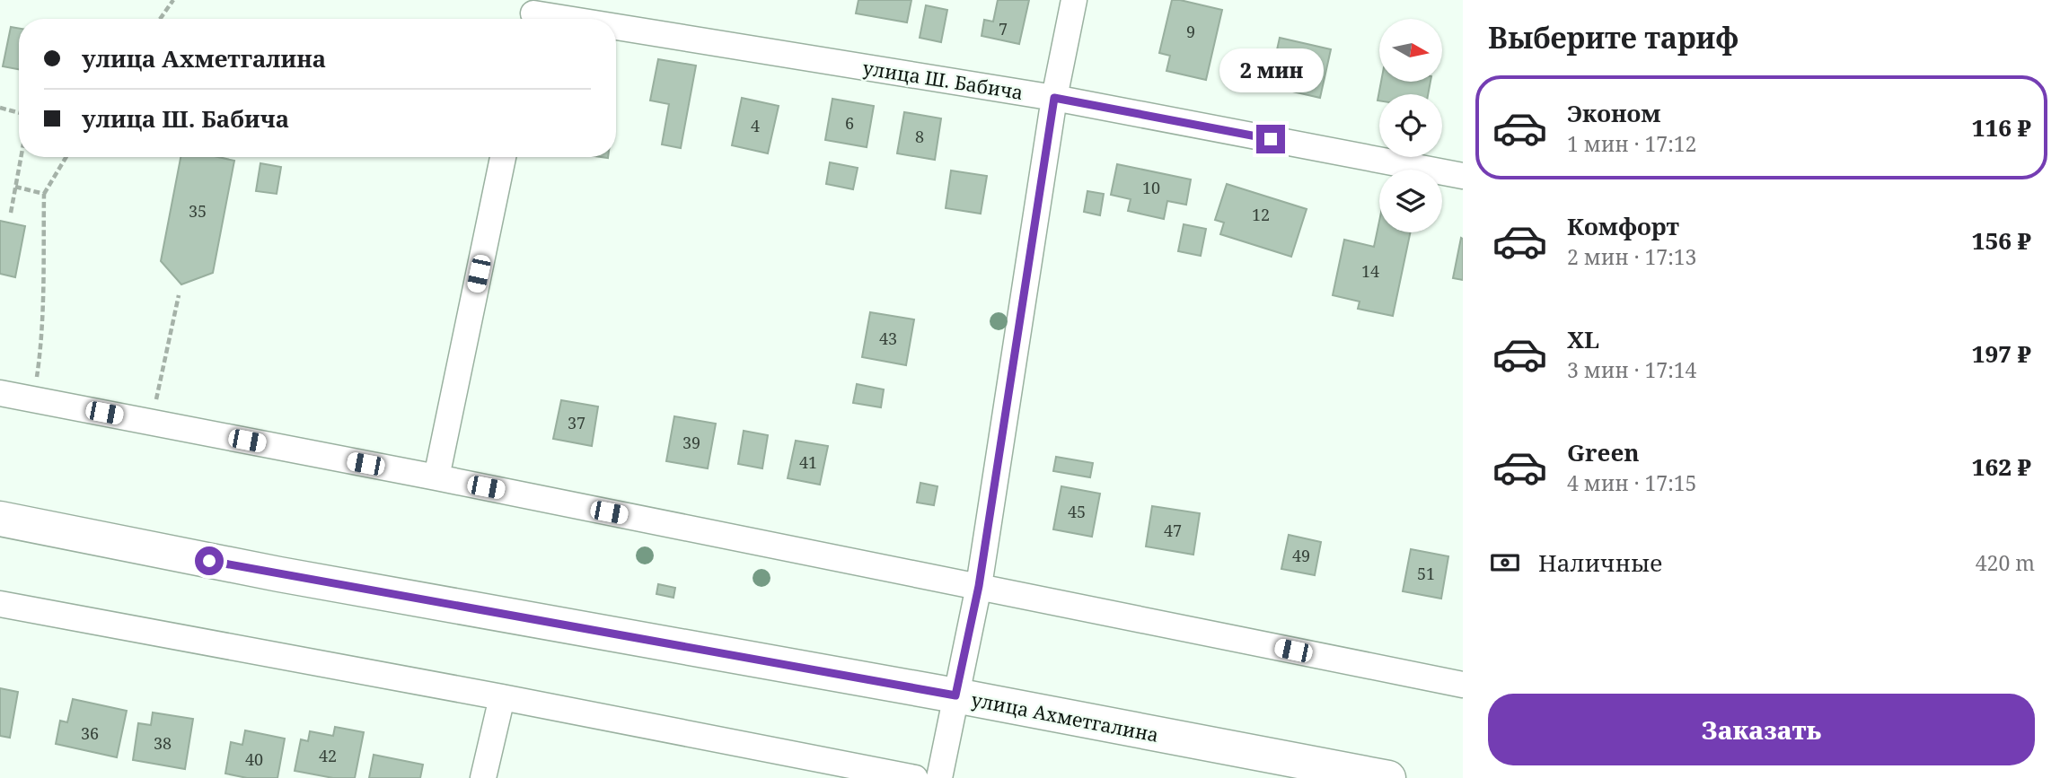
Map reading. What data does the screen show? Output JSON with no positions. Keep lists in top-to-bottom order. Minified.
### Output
{"streets":{"main road":["улица Ахметгалина"],"street":["улица Ш. Бабича"]},"house_numbers":["7","9","6","4","8","10","35","12","14","43","37","39","41","45","47","49","51","36","38","42","40"],"north":"right","page":{"heading":"Выберите тариф","banner":["улица Ахметгалина","улица Ш. Бабича"],"bubble":"2 мин","list":[{"name":"Эконом","note":"1 мин · 17:12","value":"116 ₽"},{"name":"Комфорт","note":"2 мин · 17:13","value":"156 ₽"},{"name":"XL","note":"3 мин · 17:14","value":"197 ₽"},{"name":"Green","note":"4 мин · 17:15","value":"162 ₽"}],"pay":["Наличные","420 m"],"buttons":"Заказать"}}
